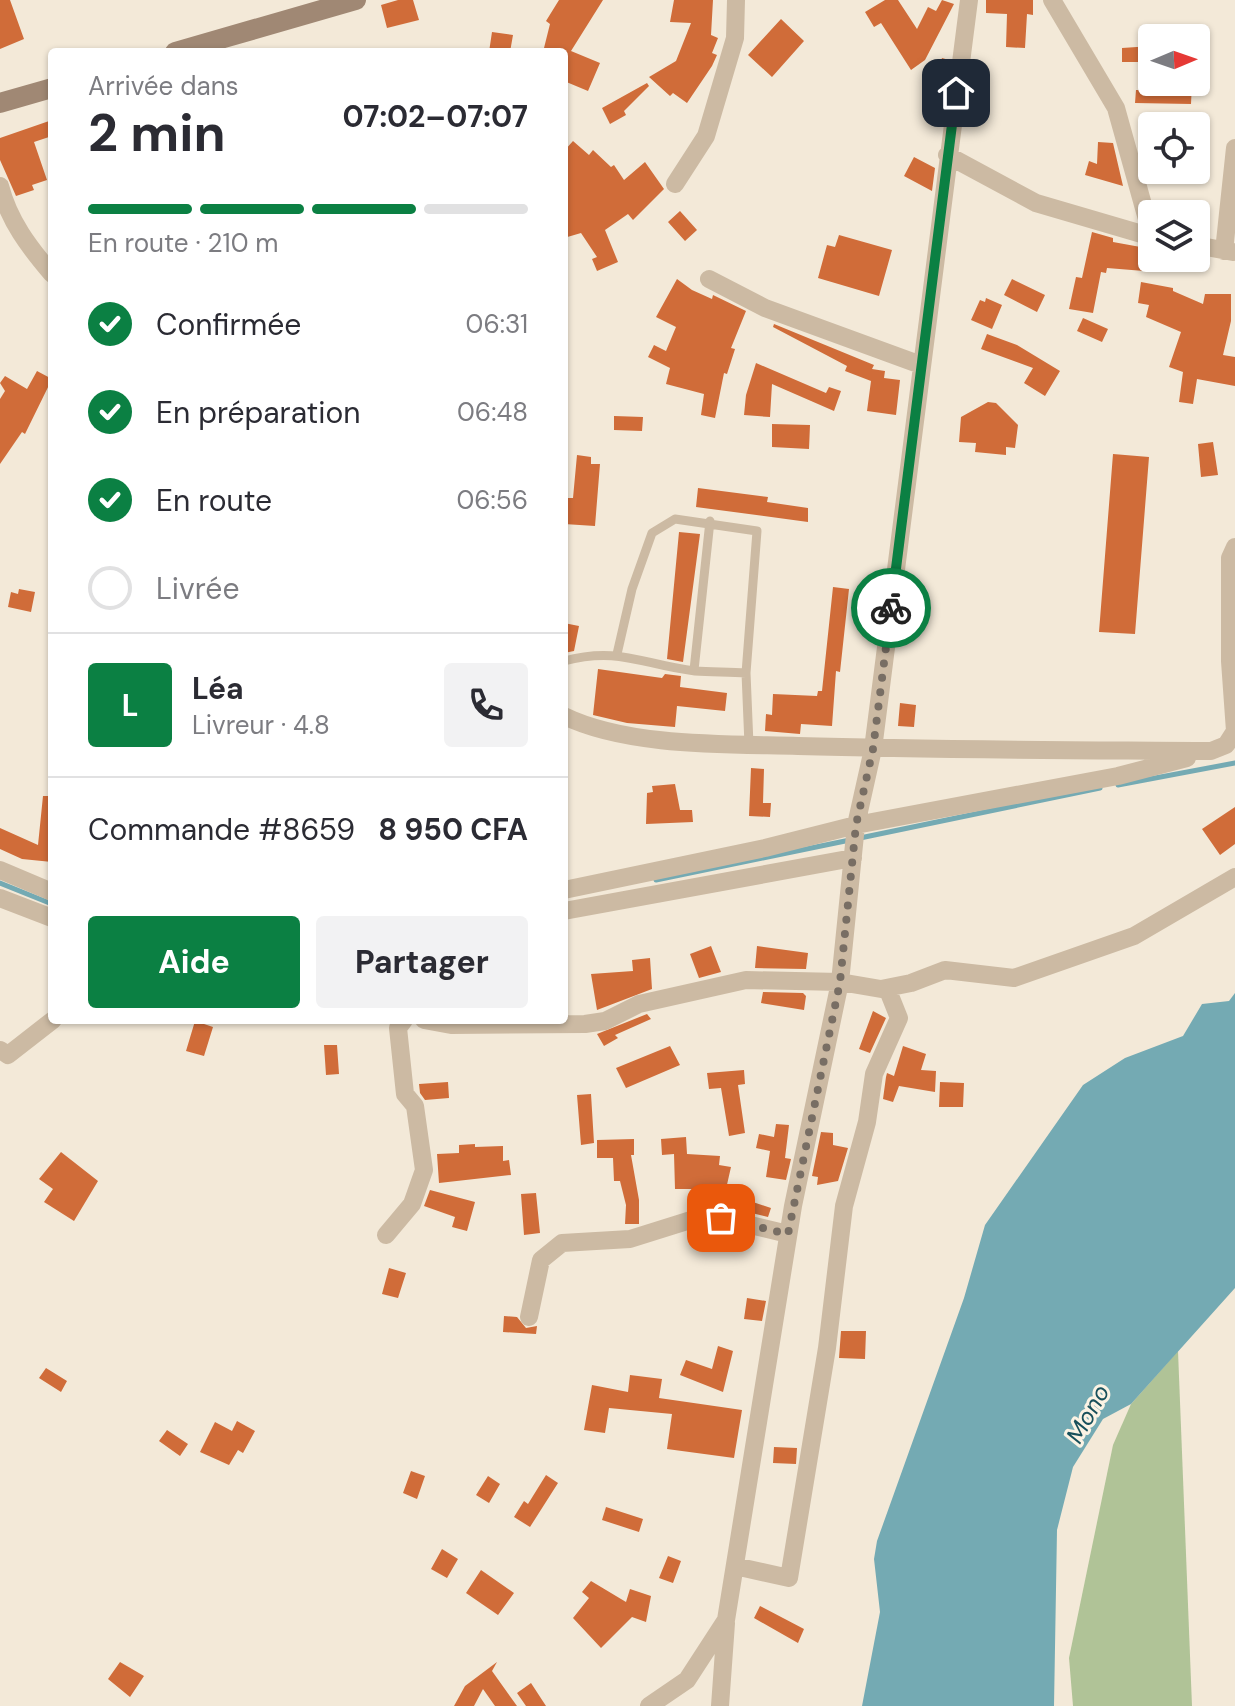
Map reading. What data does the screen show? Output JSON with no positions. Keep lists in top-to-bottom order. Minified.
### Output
{"water":["Mono"],"north":"right","page":{"heading":["2 min","Arrivée dans","07:02–07:07"],"panel":["Léa","Livreur · 4.8","Commande #8659","8 950 CFA"],"bar":"En route · 210 m","list":[["Confirmée","06:31"],["En préparation","06:48"],["En route","06:56"],"Livrée"],"round":"L","buttons":["Aide","Partager"]}}
